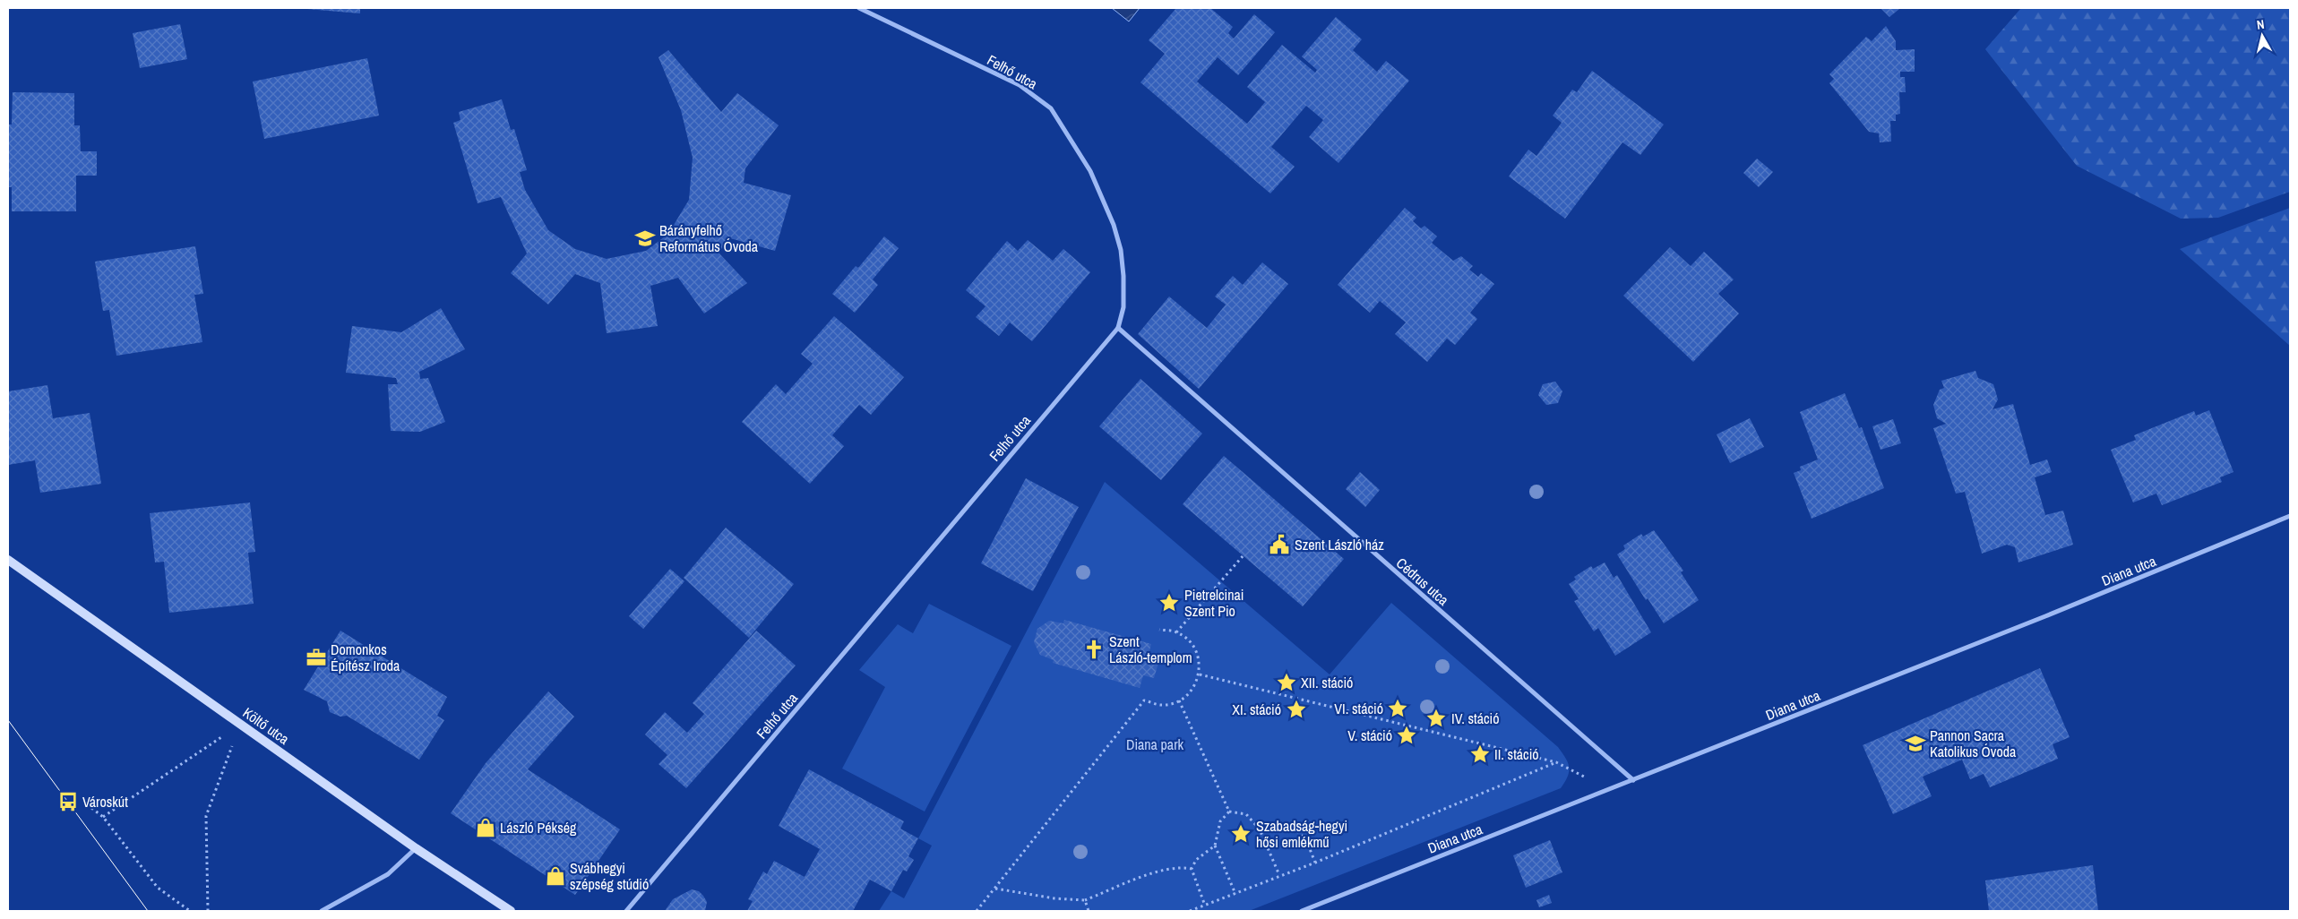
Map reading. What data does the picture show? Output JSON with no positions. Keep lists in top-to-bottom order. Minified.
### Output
{"streets":{"street":["Felhő utca","Diana utca","Cédrus utca","Költő utca"]},"crossings":[["Felhő utca","Cédrus utca"],["Diana utca","Cédrus utca"]],"parks":["Diana park"],"places":{"school or university":["Bárányfelhő Református Óvoda","Pannon Sacra Katolikus Óvoda"],"public building":["Szent László ház"],"place":["Pietrelcinai Szent Pio","XII. stáció","VI. stáció","XI. stáció","IV. stáció","V. stáció","II. stáció","Szabadság-hegyi hősi emlékmű"],"church":["Szent László-templom"],"office":["Domonkos Építész Iroda"],"bus stop":["Városkút"],"shop":["László Pékség","Svábhegyi szépség stúdió"]},"north":"top"}
